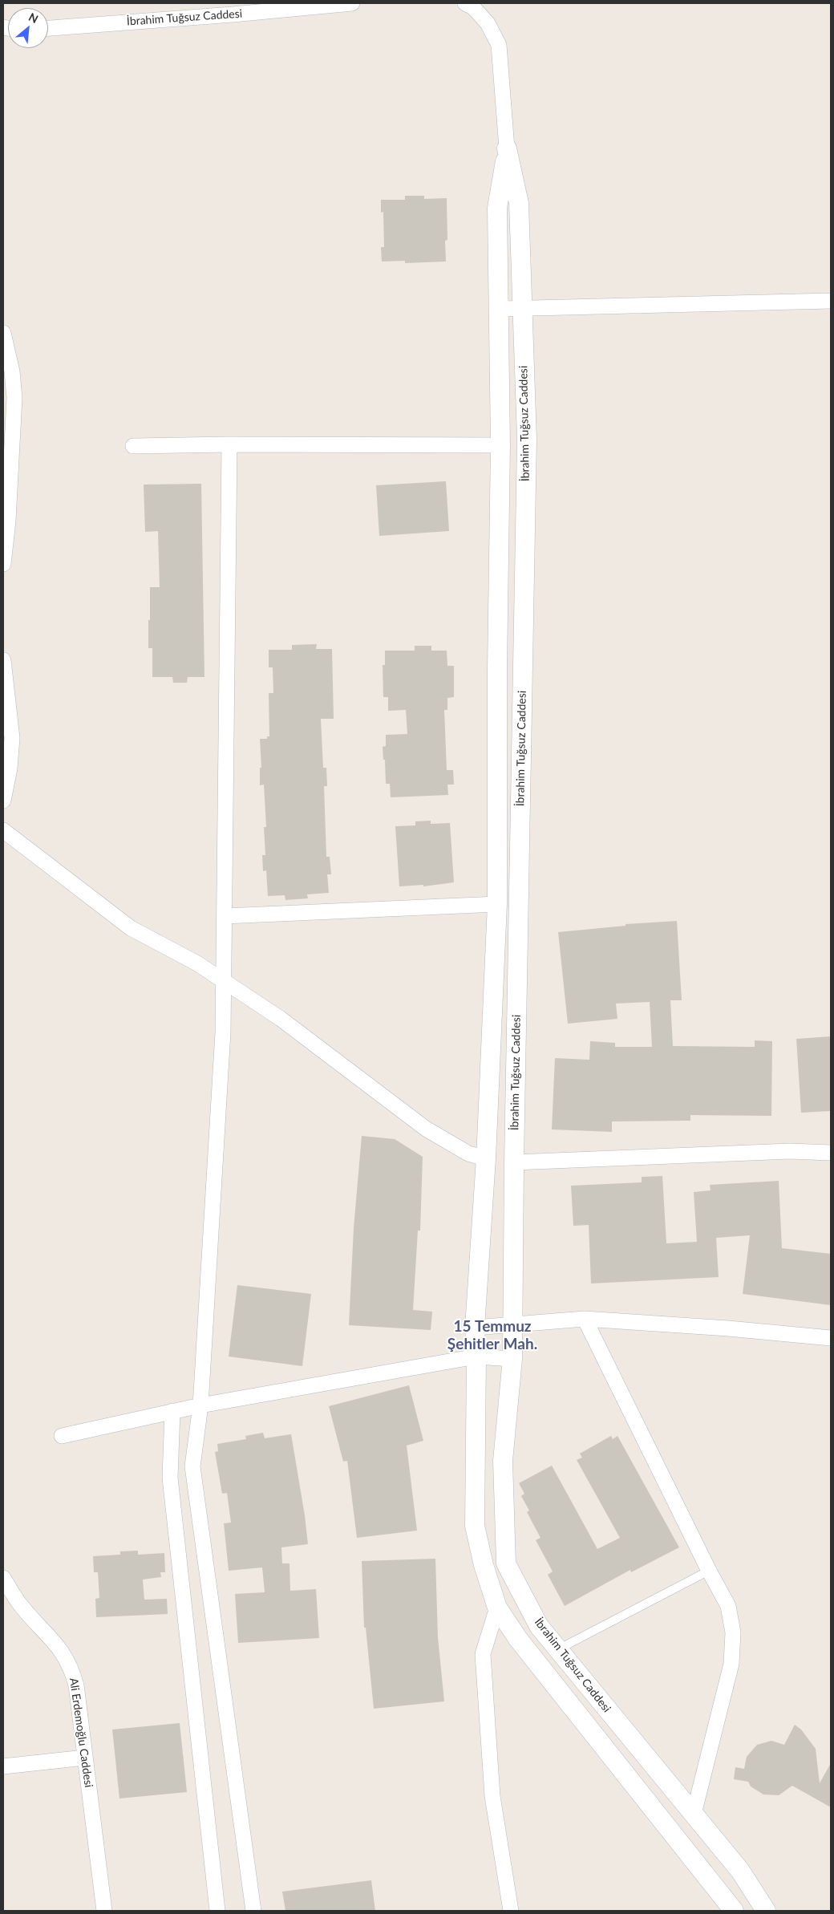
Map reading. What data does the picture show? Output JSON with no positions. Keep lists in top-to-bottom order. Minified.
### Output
{"streets":{"street":["İbrahim Tuğsuz Caddesi","Ali Erdemoğlu Caddesi"]},"districts":["15 Temmuz Şehitler Mah."],"north":"top right"}
